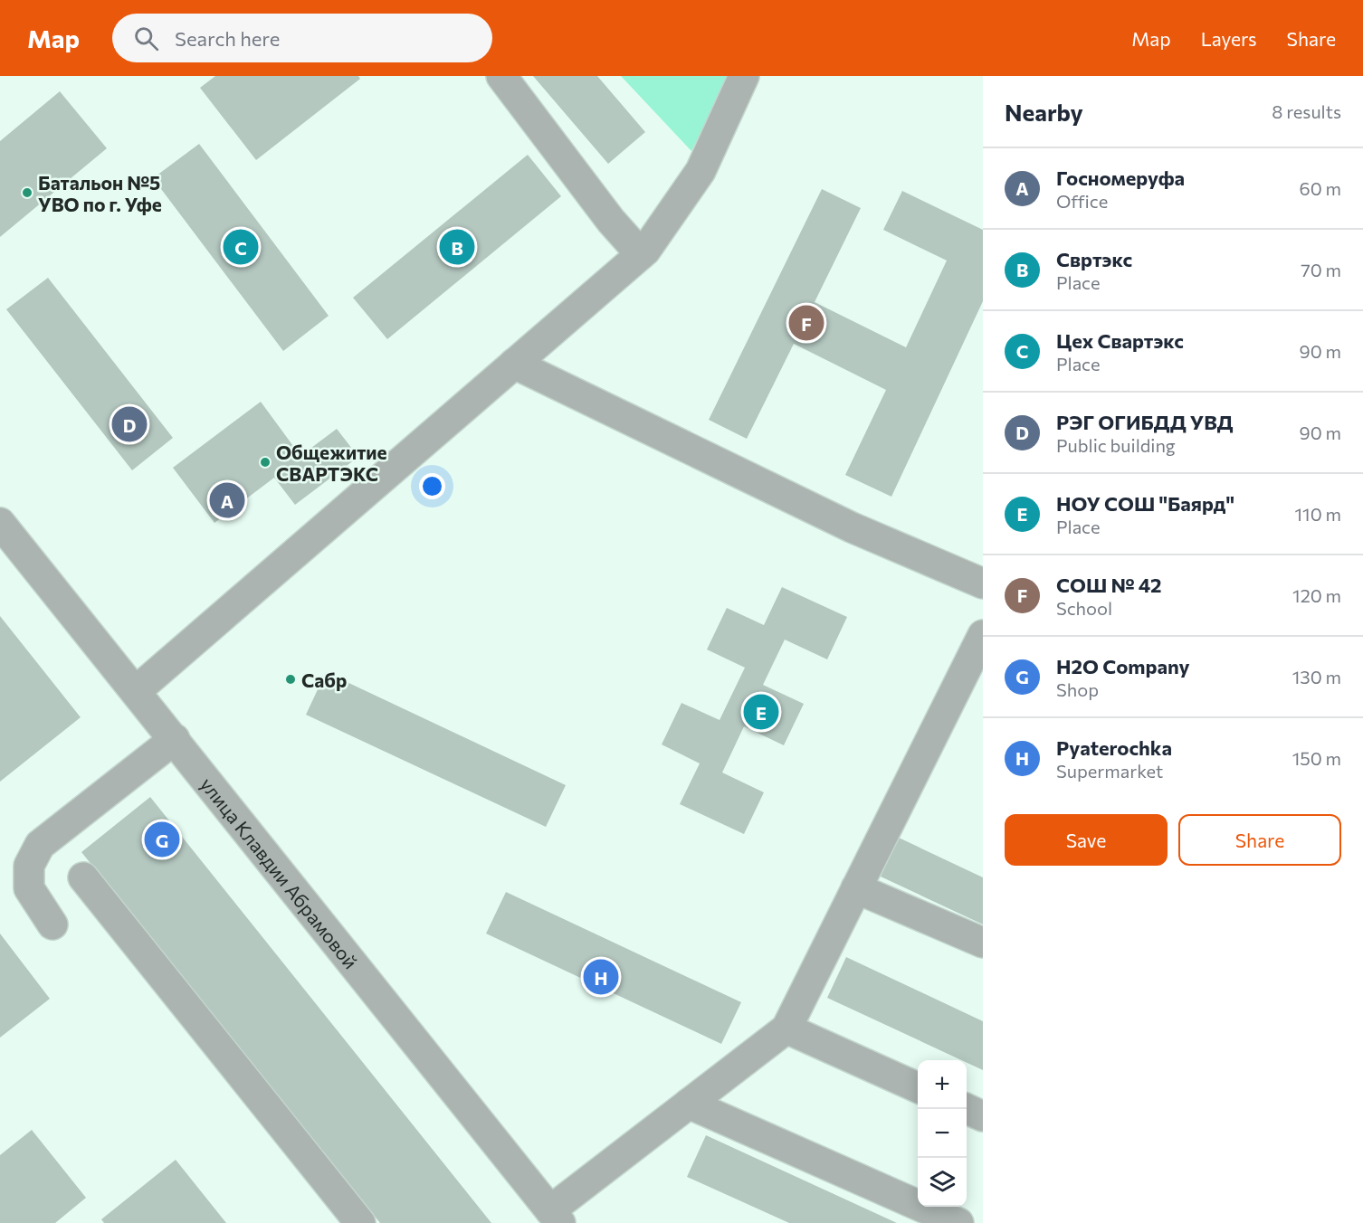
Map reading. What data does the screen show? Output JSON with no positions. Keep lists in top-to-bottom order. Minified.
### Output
{"streets":{"street":["улица Клавдии Абрамовой"]},"places":["Батальон №5 УВО по г. Уфе","Общежитие СВАРТЭКС","Сабр"],"page":{"header":"Map","search":"Search here","nav":["Map","Layers","Share"],"heading":["Nearby","8 results"],"list":[{"mark":"A","name":"Госномеруфа","note":"Office","value":"60 m"},{"mark":"B","name":"Свртэкс","note":"Place","value":"70 m"},{"mark":"C","name":"Цех Свартэкс","note":"Place","value":"90 m"},{"mark":"D","name":"РЭГ ОГИБДД УВД","note":"Public building","value":"90 m"},{"mark":"E","name":"НОУ СОШ \"Баярд\"","note":"Place","value":"110 m"},{"mark":"F","name":"СОШ № 42","note":"School","value":"120 m"},{"mark":"G","name":"H2O Company","note":"Shop","value":"130 m"},{"mark":"H","name":"Pyaterochka","note":"Supermarket","value":"150 m"}],"pins":["B","C","F","D","A","E","G","H"],"buttons":["Save","Share"],"map_buttons":["+","−"]}}
